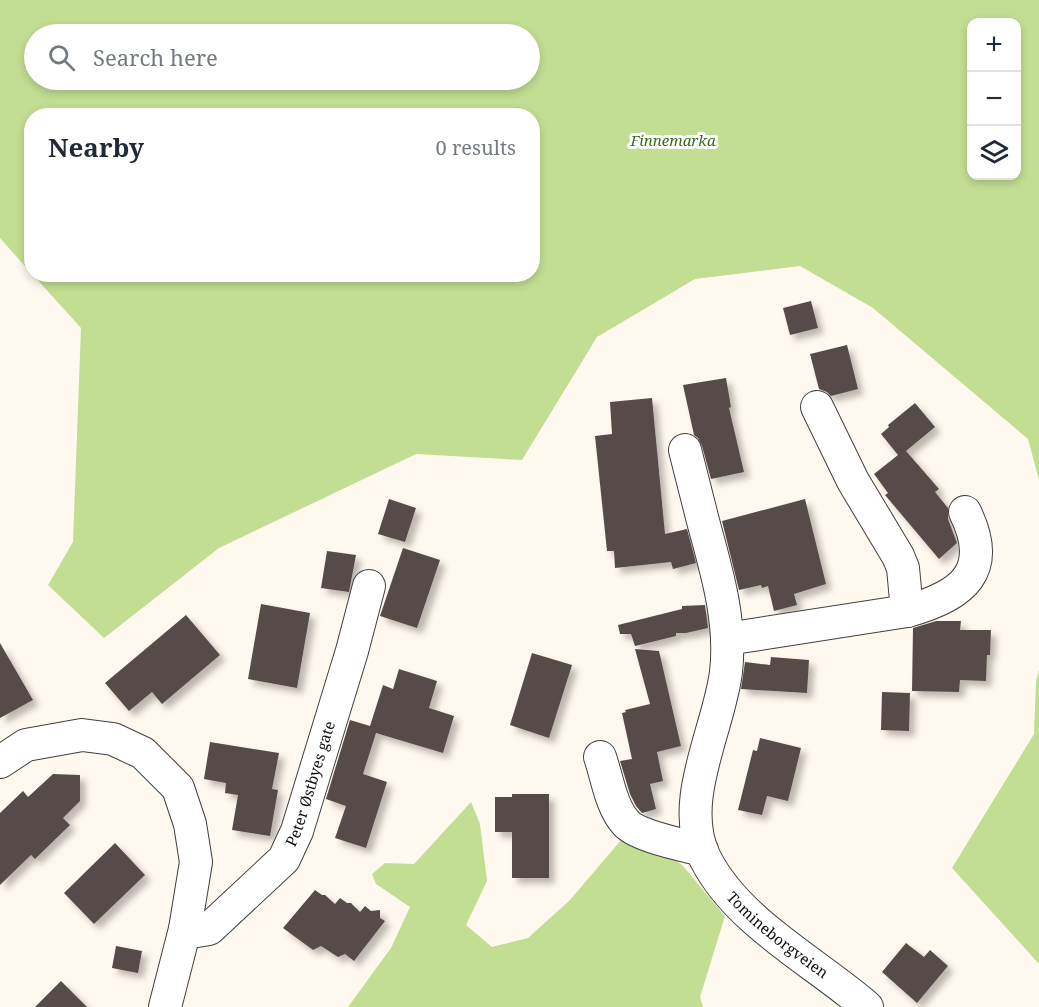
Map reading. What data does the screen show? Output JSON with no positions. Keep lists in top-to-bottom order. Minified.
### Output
{"streets":{"street":["Peter Østbyes gate","Tomineborgveien"]},"parks":["Finnemarka"],"page":{"map_buttons":["+","−"],"search":"Search here","heading":["Nearby","0 results"]}}
